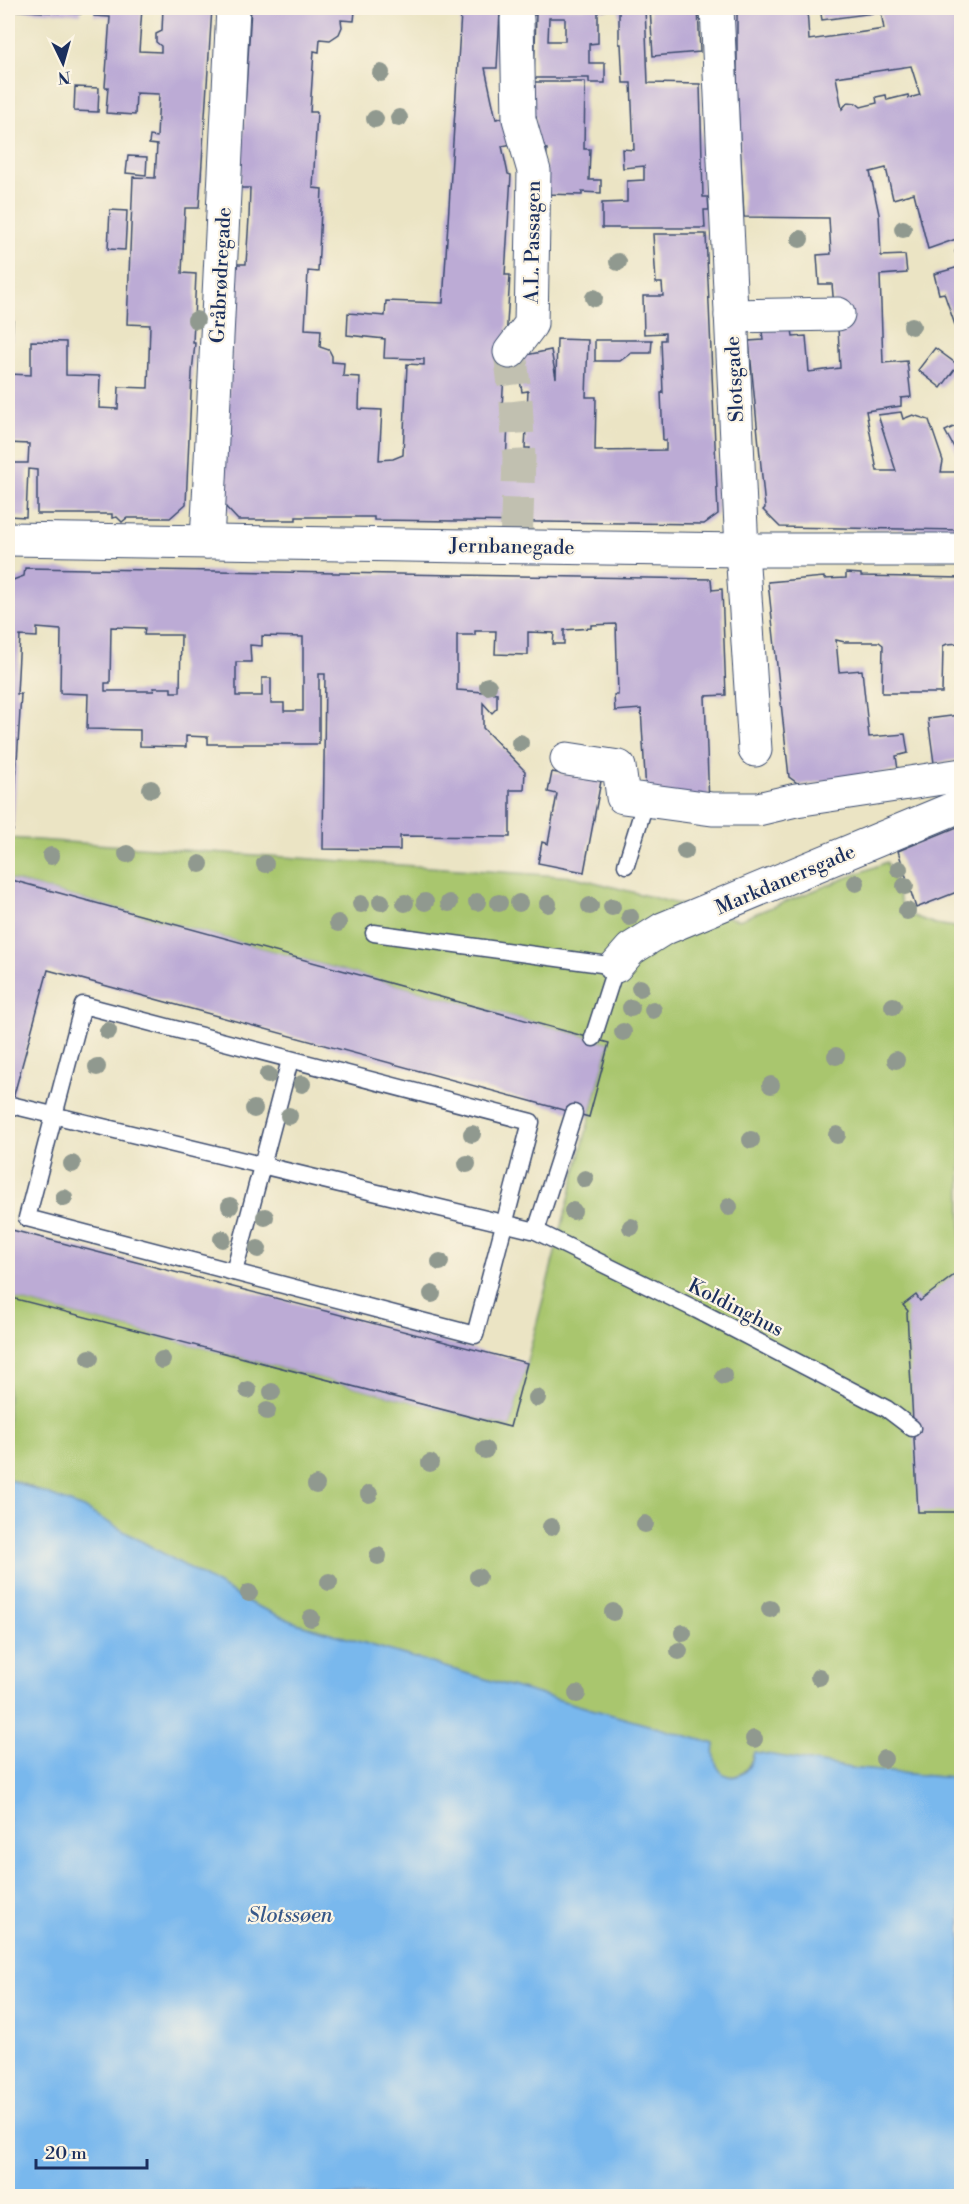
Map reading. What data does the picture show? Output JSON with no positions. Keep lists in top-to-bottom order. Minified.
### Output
{"streets":{"street":["A.L. Passagen","Gråbrødregade","Slotsgade","Jernbanegade","Markdanersgade"],"lane":["Koldinghus"]},"crossings":[["Gråbrødregade","Jernbanegade"],["Slotsgade","Jernbanegade"]],"water":["Slotssøen"],"scale_bar":"20 m","north":"bottom"}
